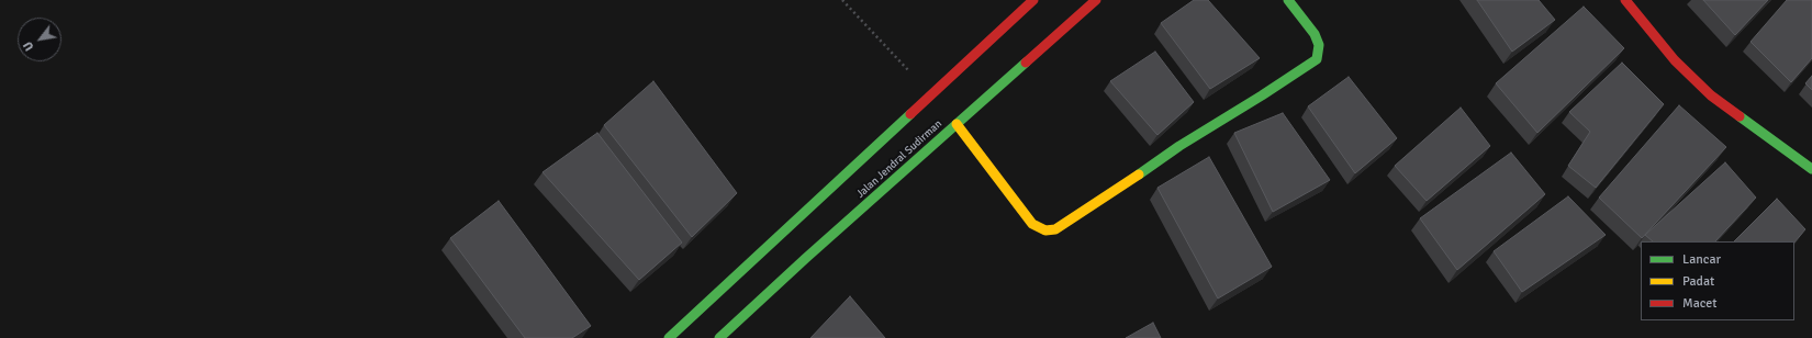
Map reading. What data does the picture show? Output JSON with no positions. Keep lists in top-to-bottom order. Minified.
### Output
{"streets":{"main road":["Jalan Jendral Sudirman"]},"legend":["Lancar","Padat","Macet"],"north":"bottom left"}
